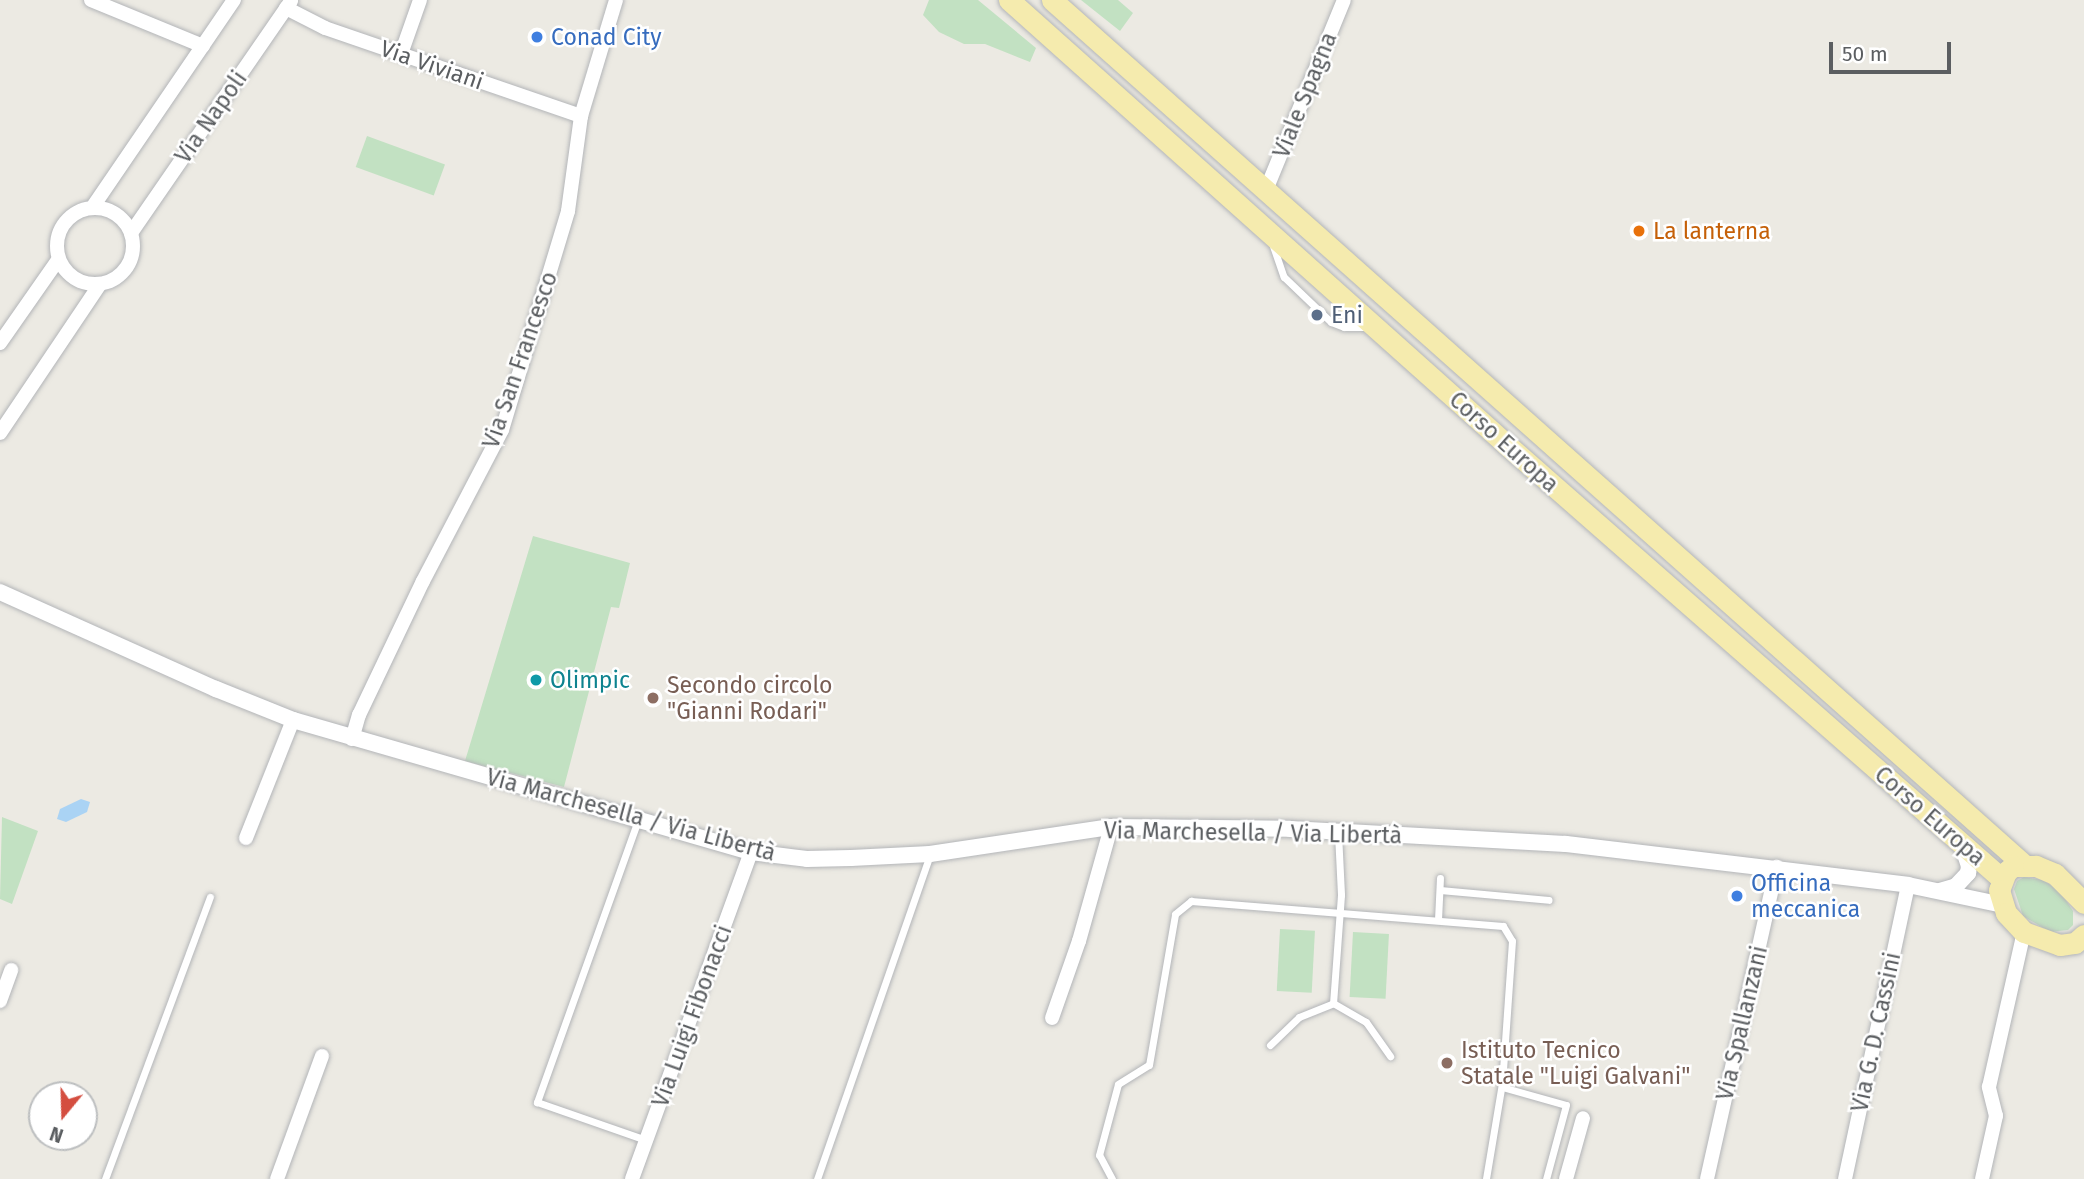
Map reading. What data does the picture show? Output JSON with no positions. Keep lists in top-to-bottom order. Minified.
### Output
{"streets":{"main road":["Corso Europa"],"street":["Via Viviani","Viale Spagna","Via Napoli","Via San Francesco","Via Marchesella / Via Libertà","Via Luigi Fibonacci","Via Spallanzani","Via G. D. Cassini"]},"crossings":[["Via Viviani","Via Napoli"],["Via Viviani","Via San Francesco"],["Viale Spagna","Corso Europa"],["Via San Francesco","Via Marchesella / Via Libertà"],["Via Marchesella / Via Libertà","Via Luigi Fibonacci"],["Via Marchesella / Via Libertà","Via Spallanzani"],["Via Marchesella / Via Libertà","Via G. D. Cassini"]],"places":["Conad City","La lanterna","Eni","Olimpic","Secondo circolo \"Gianni Rodari\"","Officina meccanica","Istituto Tecnico Statale \"Luigi Galvani\""],"scale_bar":"50 m","north":"bottom"}
